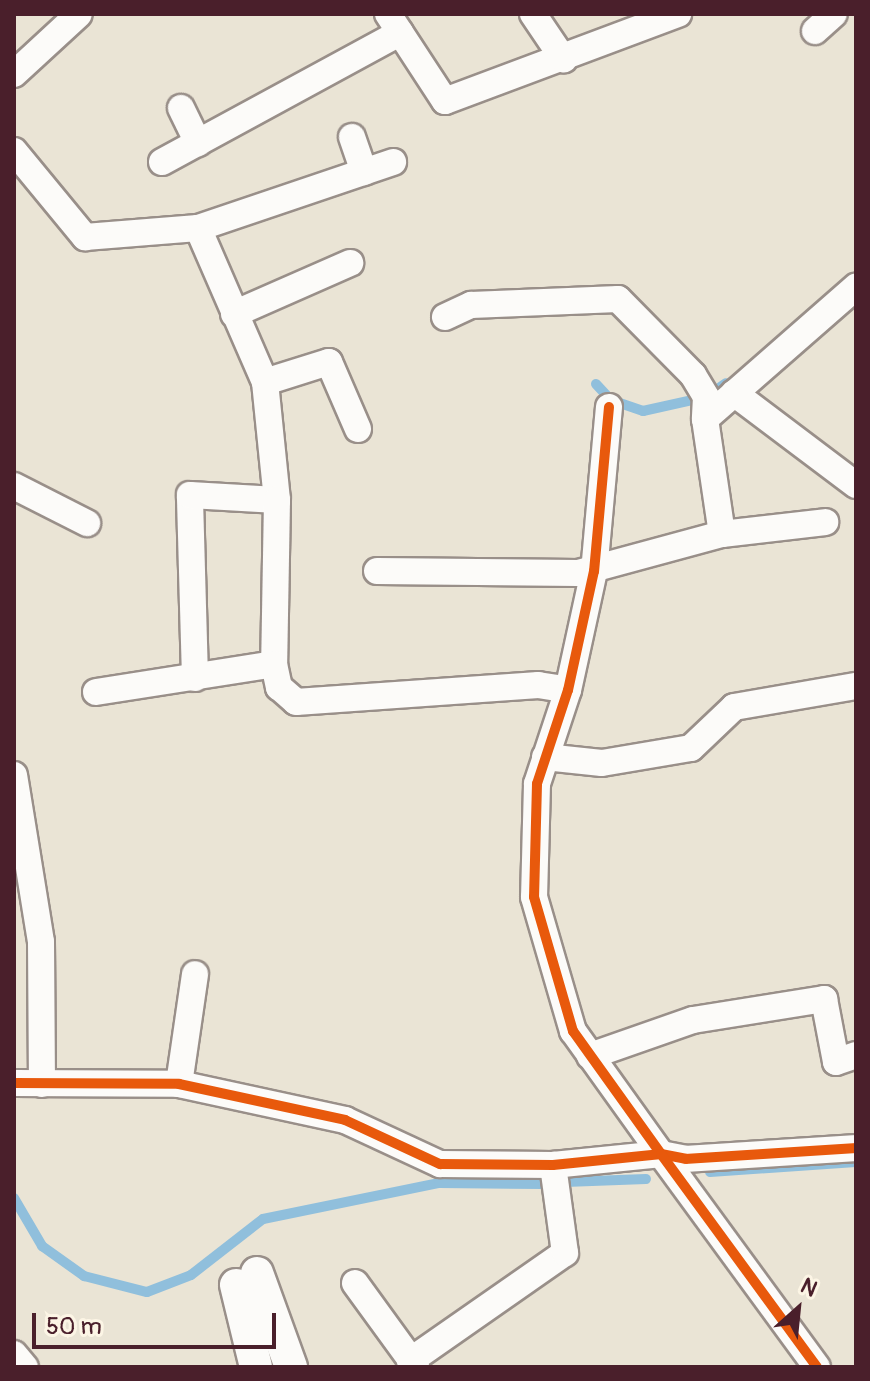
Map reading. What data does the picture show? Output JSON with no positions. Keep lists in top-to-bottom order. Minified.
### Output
{"scale_bar":"50 m","north":"top right"}
